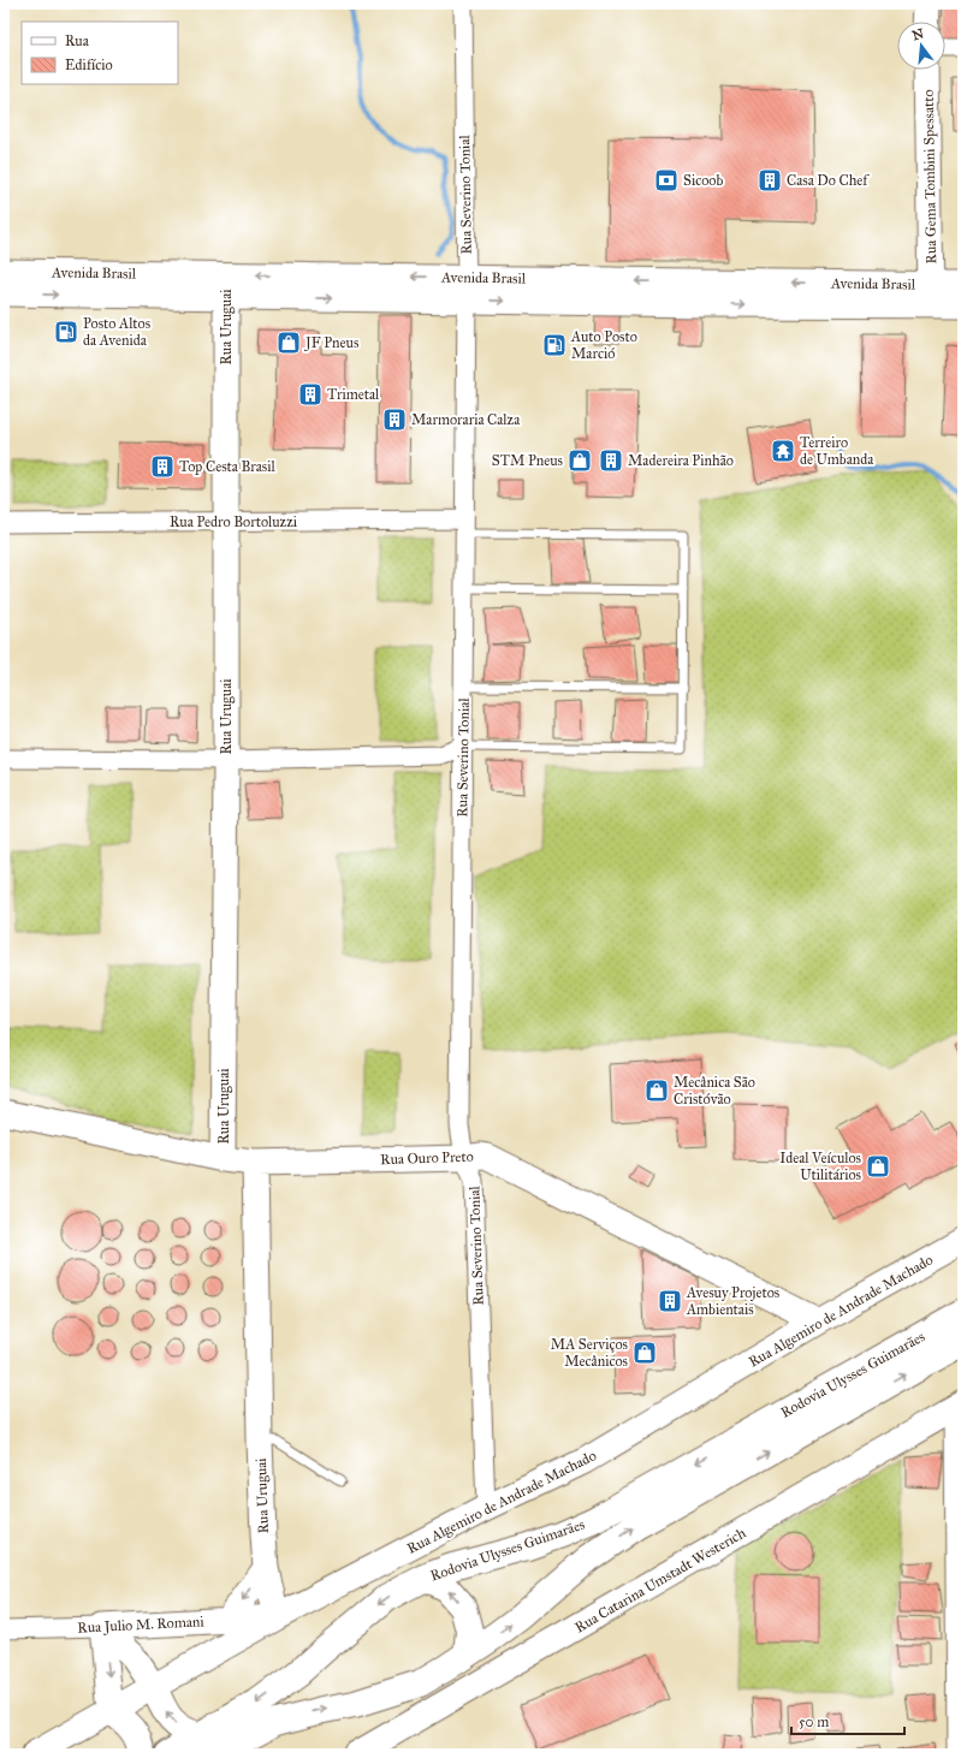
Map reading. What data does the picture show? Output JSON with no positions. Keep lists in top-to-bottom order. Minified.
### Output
{"streets":{"highway":["Rodovia Ulysses Guimarães"],"street":["Rua Gema Tombini Spessatto","Rua Severino Tonial","Avenida Brasil","Rua Uruguai","Rua Pedro Bortoluzzi","Rua Ouro Preto","Rua Algemiro de Andrade Machado","Rua Catarina Umstadt Westerich","Rua Julio M. Romani"]},"crossings":[["Rua Gema Tombini Spessatto","Avenida Brasil"],["Rua Severino Tonial","Avenida Brasil"],["Rua Severino Tonial","Rua Pedro Bortoluzzi"],["Rua Severino Tonial","Rua Ouro Preto"],["Rua Severino Tonial","Rua Algemiro de Andrade Machado"],["Avenida Brasil","Rua Uruguai"],["Rua Uruguai","Rua Pedro Bortoluzzi"],["Rua Uruguai","Rua Ouro Preto"],["Rua Uruguai","Rua Algemiro de Andrade Machado"],["Rua Uruguai","Rua Julio M. Romani"],["Rua Ouro Preto","Rua Algemiro de Andrade Machado"],["Rua Algemiro de Andrade Machado","Rua Julio M. Romani"]],"places":{"bank":["Sicoob"],"building":["Casa Do Chef","Trimetal","Marmoraria Calza","Madereira Pinhão","Top Cesta Brasil","Avesuy Projetos Ambientais"],"fuel station":["Posto Altos da Avenida","Auto Posto Marció"],"shop":["JF Pneus","STM Pneus","Mecânica São Cristóvão","Ideal Veículos Utilitários","MA Serviços Mecânicos"],"temple":["Terreiro de Umbanda"]},"legend":["Rua","Edifício"],"scale_bar":"50 m","north":"top"}
